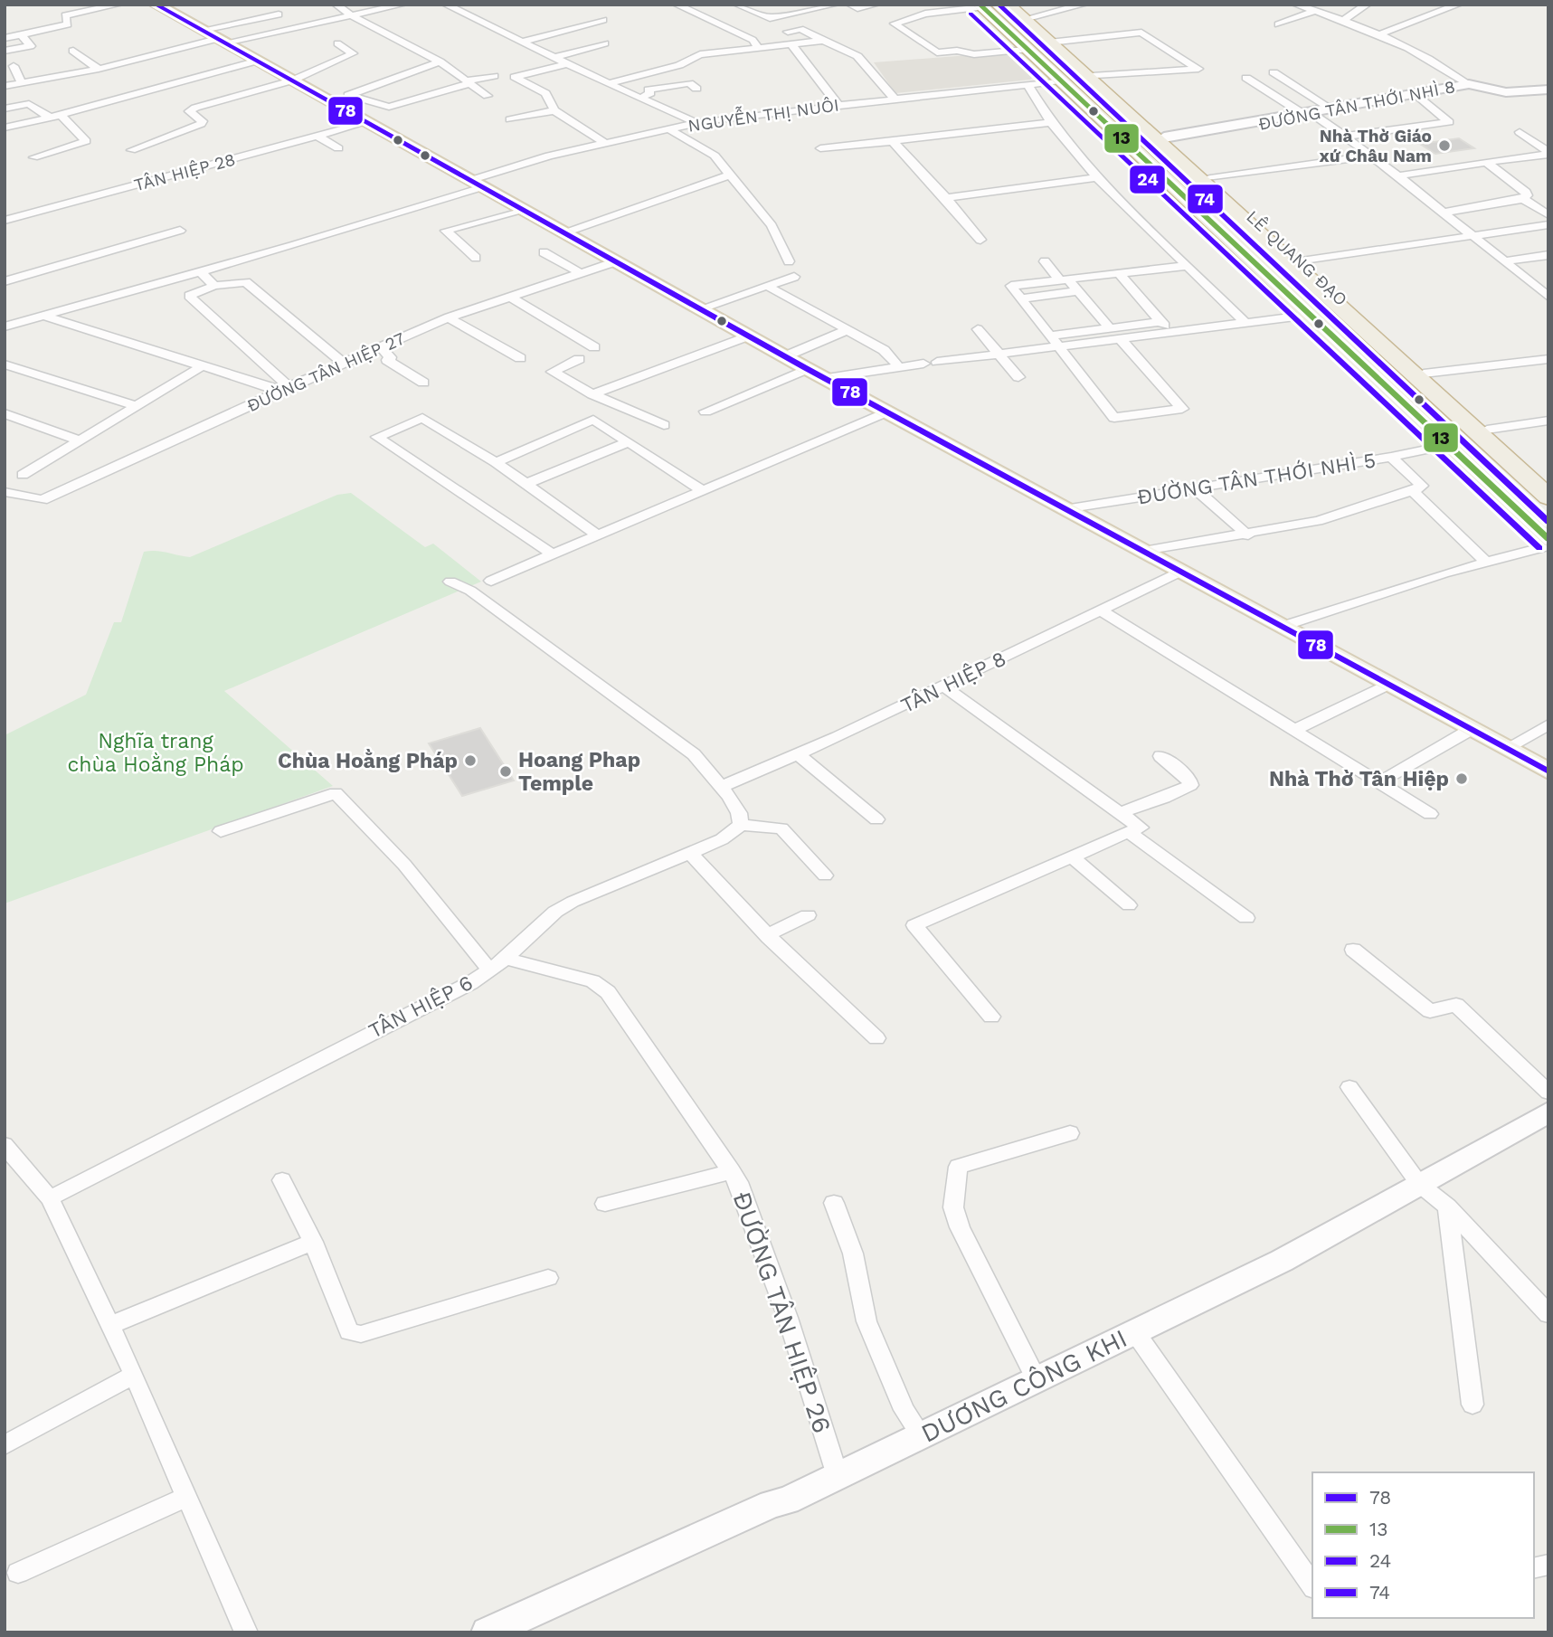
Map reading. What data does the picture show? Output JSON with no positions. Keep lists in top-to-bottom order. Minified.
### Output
{"streets":{"highway":["LÊ QUANG ĐẠO"],"street":["ĐƯỜNG TÂN THỚI NHÌ 8","NGUYỄN THỊ NUÔI","TÂN HIỆP 28","ĐƯỜNG TÂN HIỆP 27","ĐƯỜNG TÂN THỚI NHÌ 5","TÂN HIỆP 8","TÂN HIỆP 6","ĐƯỜNG TÂN HIỆP 26","DƯƠNG CÔNG KHI"]},"crossings":[["ĐƯỜNG TÂN THỚI NHÌ 8","LÊ QUANG ĐẠO"],["NGUYỄN THỊ NUÔI","LÊ QUANG ĐẠO"],["LÊ QUANG ĐẠO","ĐƯỜNG TÂN THỚI NHÌ 5"],["TÂN HIỆP 6","ĐƯỜNG TÂN HIỆP 26"],["ĐƯỜNG TÂN HIỆP 26","DƯƠNG CÔNG KHI"]],"parks":["Nghĩa trang chùa Hoằng Pháp"],"places":["Nhà Thờ Giáo xứ Châu Nam","Chùa Hoằng Pháp","Hoang Phap Temple","Nhà Thờ Tân Hiệp"],"lines":["transit line 78","transit line 13","transit line 74","transit line 24"],"legend":["78","13","24","74"]}
